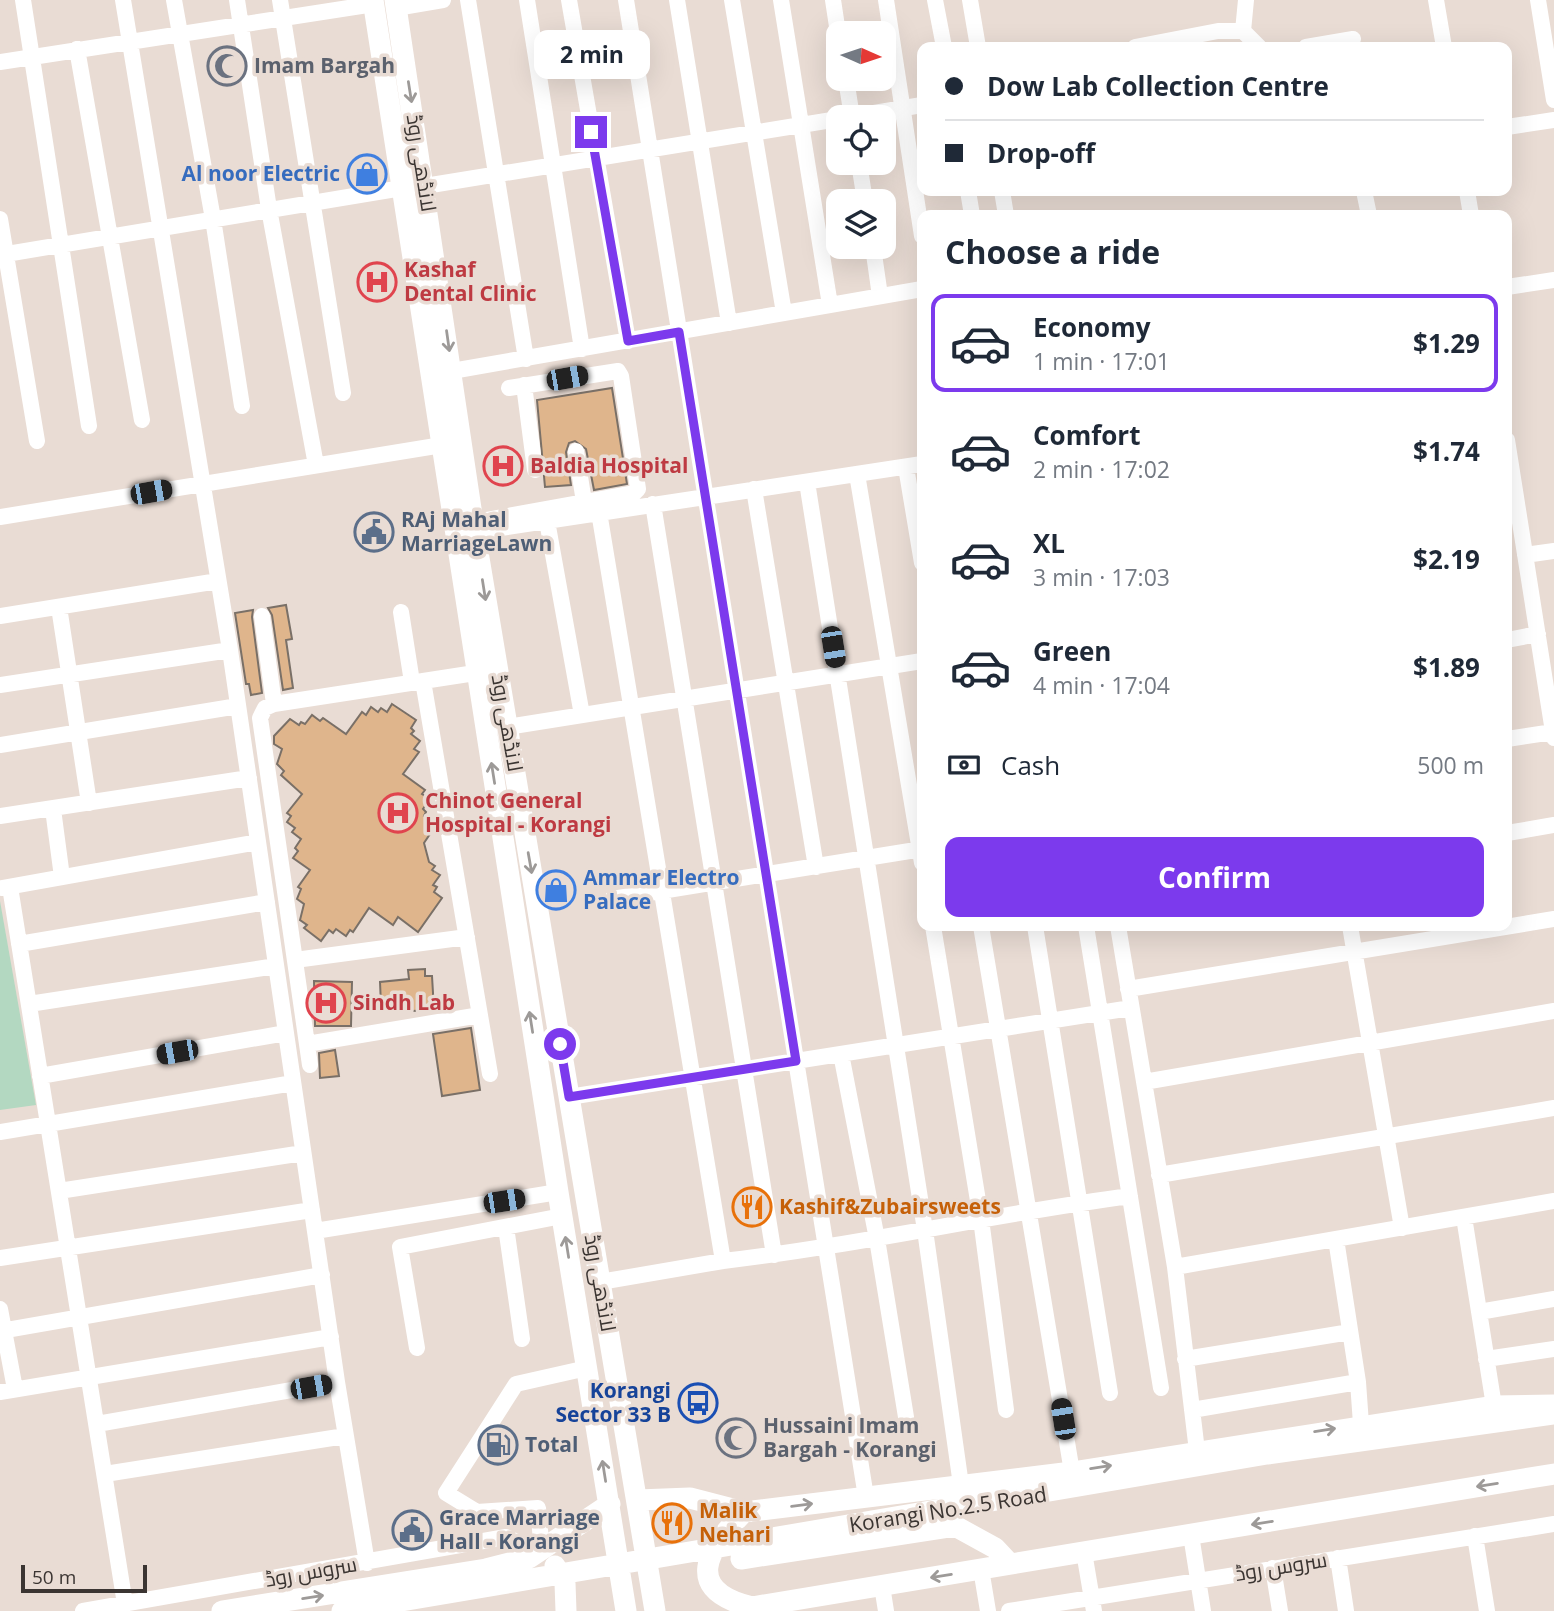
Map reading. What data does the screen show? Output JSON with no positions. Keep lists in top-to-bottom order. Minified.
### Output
{"streets":{"main road":["لانڈھی روڈ","Korangi No.2.5 Road"],"street":["سروس روڈ"]},"places":{"mosque":["Imam Bargah","Hussaini Imam Bargah - Korangi"],"shop":["Al noor Electric","Ammar Electro Palace"],"hospital":["Kashaf Dental Clinic","Baldia Hospital","Chinot General Hospital - Korangi","Sindh Lab"],"public building":["RAj Mahal MarriageLawn","Grace Marriage Hall - Korangi"],"restaurant":["Kashif&Zubairsweets","Malik Nehari"],"bus stop":["Korangi Sector 33 B"],"fuel station":["Total"]},"scale_bar":"50 m","north":"right","page":{"bubble":"2 min","banner":["Dow Lab Collection Centre","Drop-off"],"heading":"Choose a ride","list":[{"name":"Economy","note":"1 min · 17:01","value":"$1.29"},{"name":"Comfort","note":"2 min · 17:02","value":"$1.74"},{"name":"XL","note":"3 min · 17:03","value":"$2.19"},{"name":"Green","note":"4 min · 17:04","value":"$1.89"}],"pay":["Cash","500 m"],"buttons":"Confirm","scale":"50 m"}}
